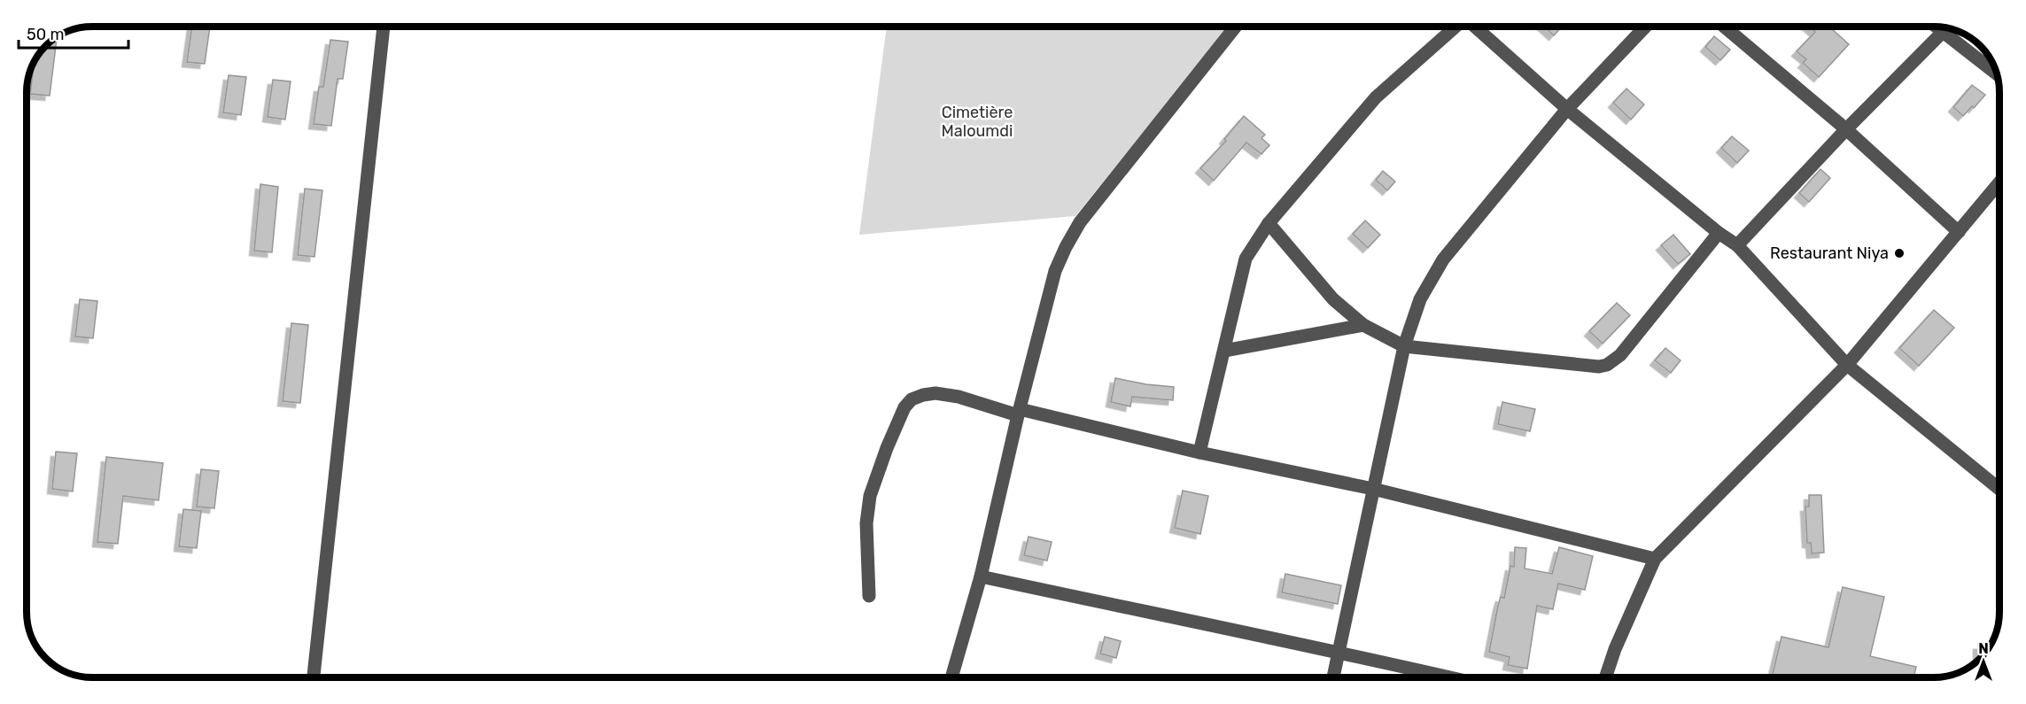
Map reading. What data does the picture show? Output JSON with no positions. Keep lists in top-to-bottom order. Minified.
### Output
{"parks":["Cimetière Maloumdi"],"places":["Restaurant Niya"],"scale_bar":"50 m","north":"top"}
